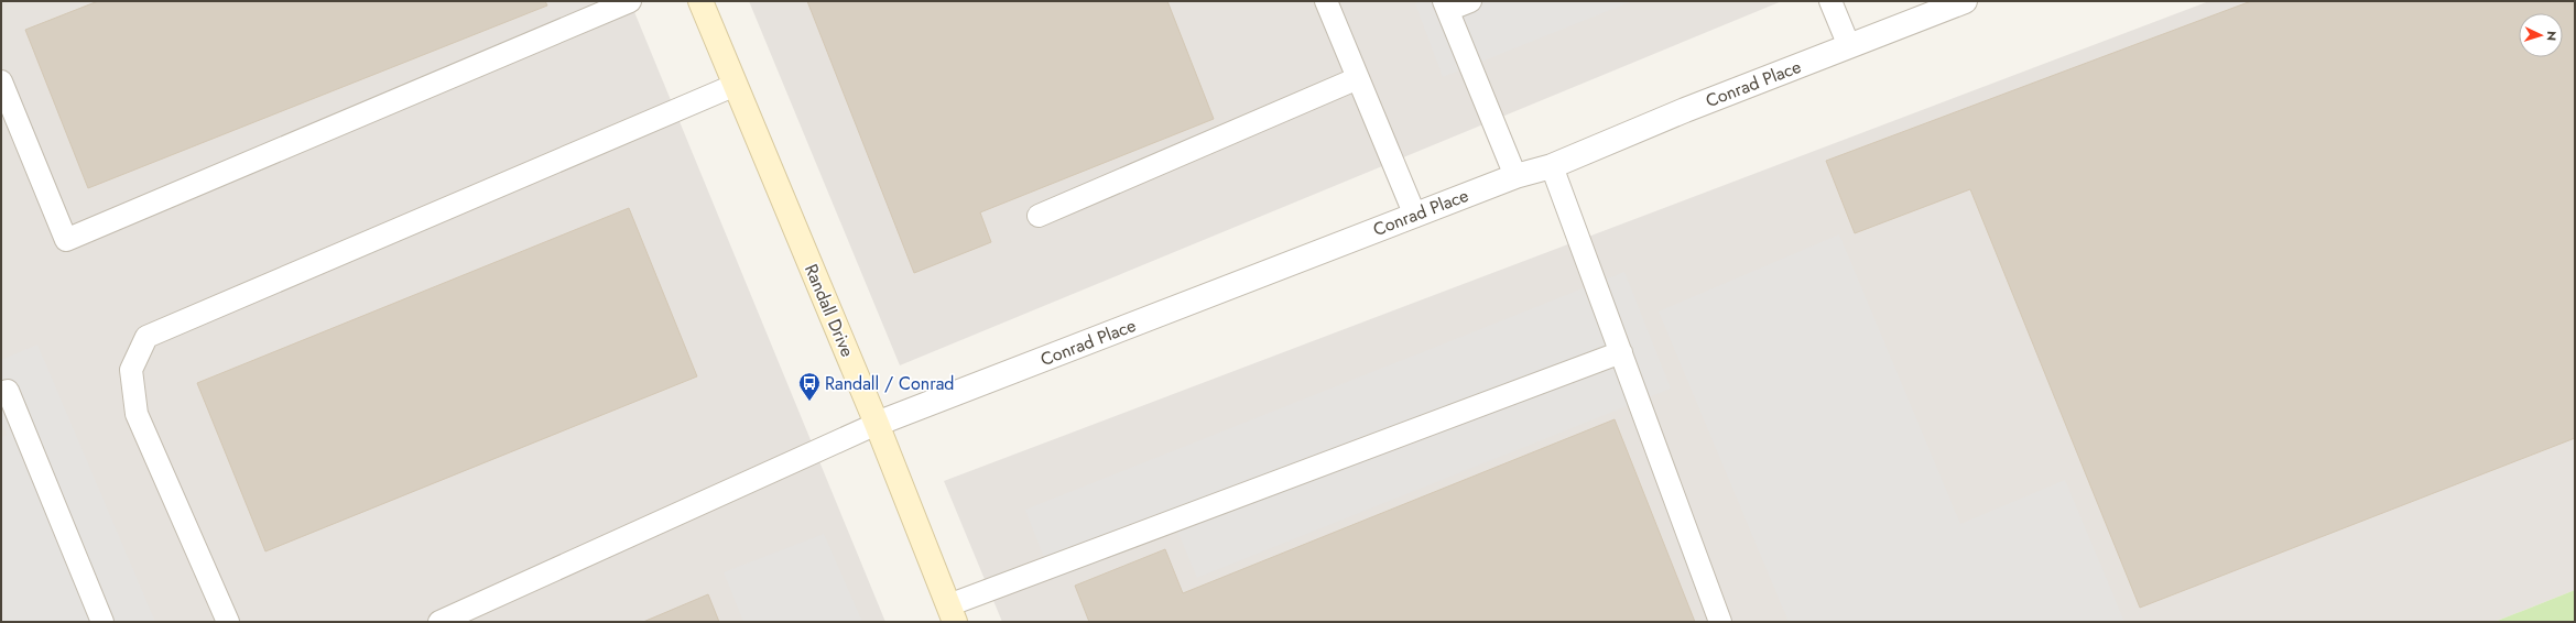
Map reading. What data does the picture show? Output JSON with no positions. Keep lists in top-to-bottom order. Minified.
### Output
{"streets":{"street":["Conrad Place","Randall Drive"]},"crossings":[["Conrad Place","Randall Drive"]],"places":{"bus stop":["Randall / Conrad"]},"north":"right"}
